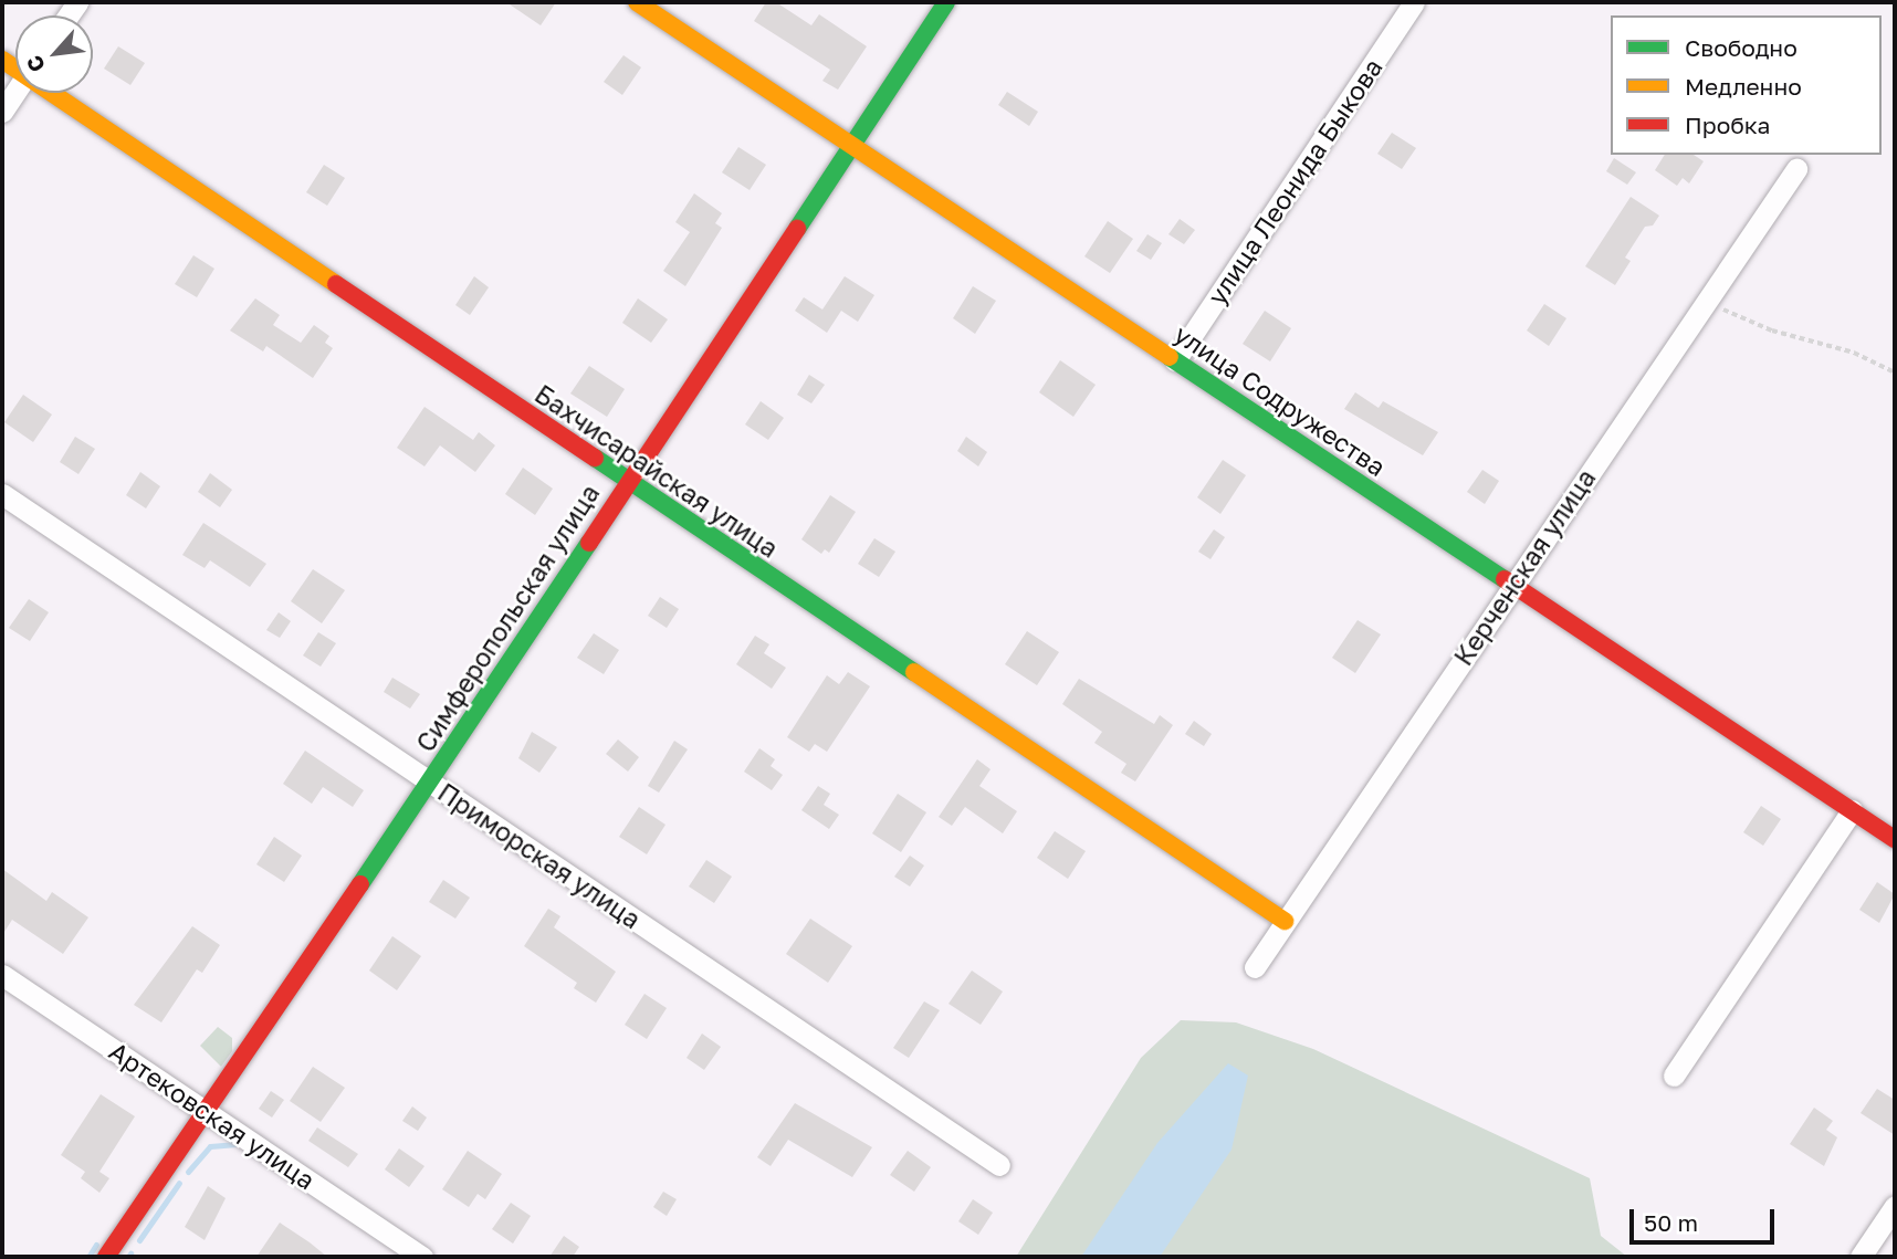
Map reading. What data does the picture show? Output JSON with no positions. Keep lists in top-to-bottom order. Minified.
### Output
{"streets":{"street":["улица Леонида Быкова","улица Содружества","Бахчисарайская улица","Керченская улица","Симферопольская улица","Приморская улица","Артековская улица"]},"crossings":[["улица Леонида Быкова","улица Содружества"],["улица Содружества","Керченская улица"],["улица Содружества","Симферопольская улица"],["Бахчисарайская улица","Керченская улица"],["Бахчисарайская улица","Симферопольская улица"],["Симферопольская улица","Приморская улица"],["Симферопольская улица","Артековская улица"]],"legend":["Свободно","Медленно","Пробка"],"scale_bar":"50 m","north":"bottom left"}
